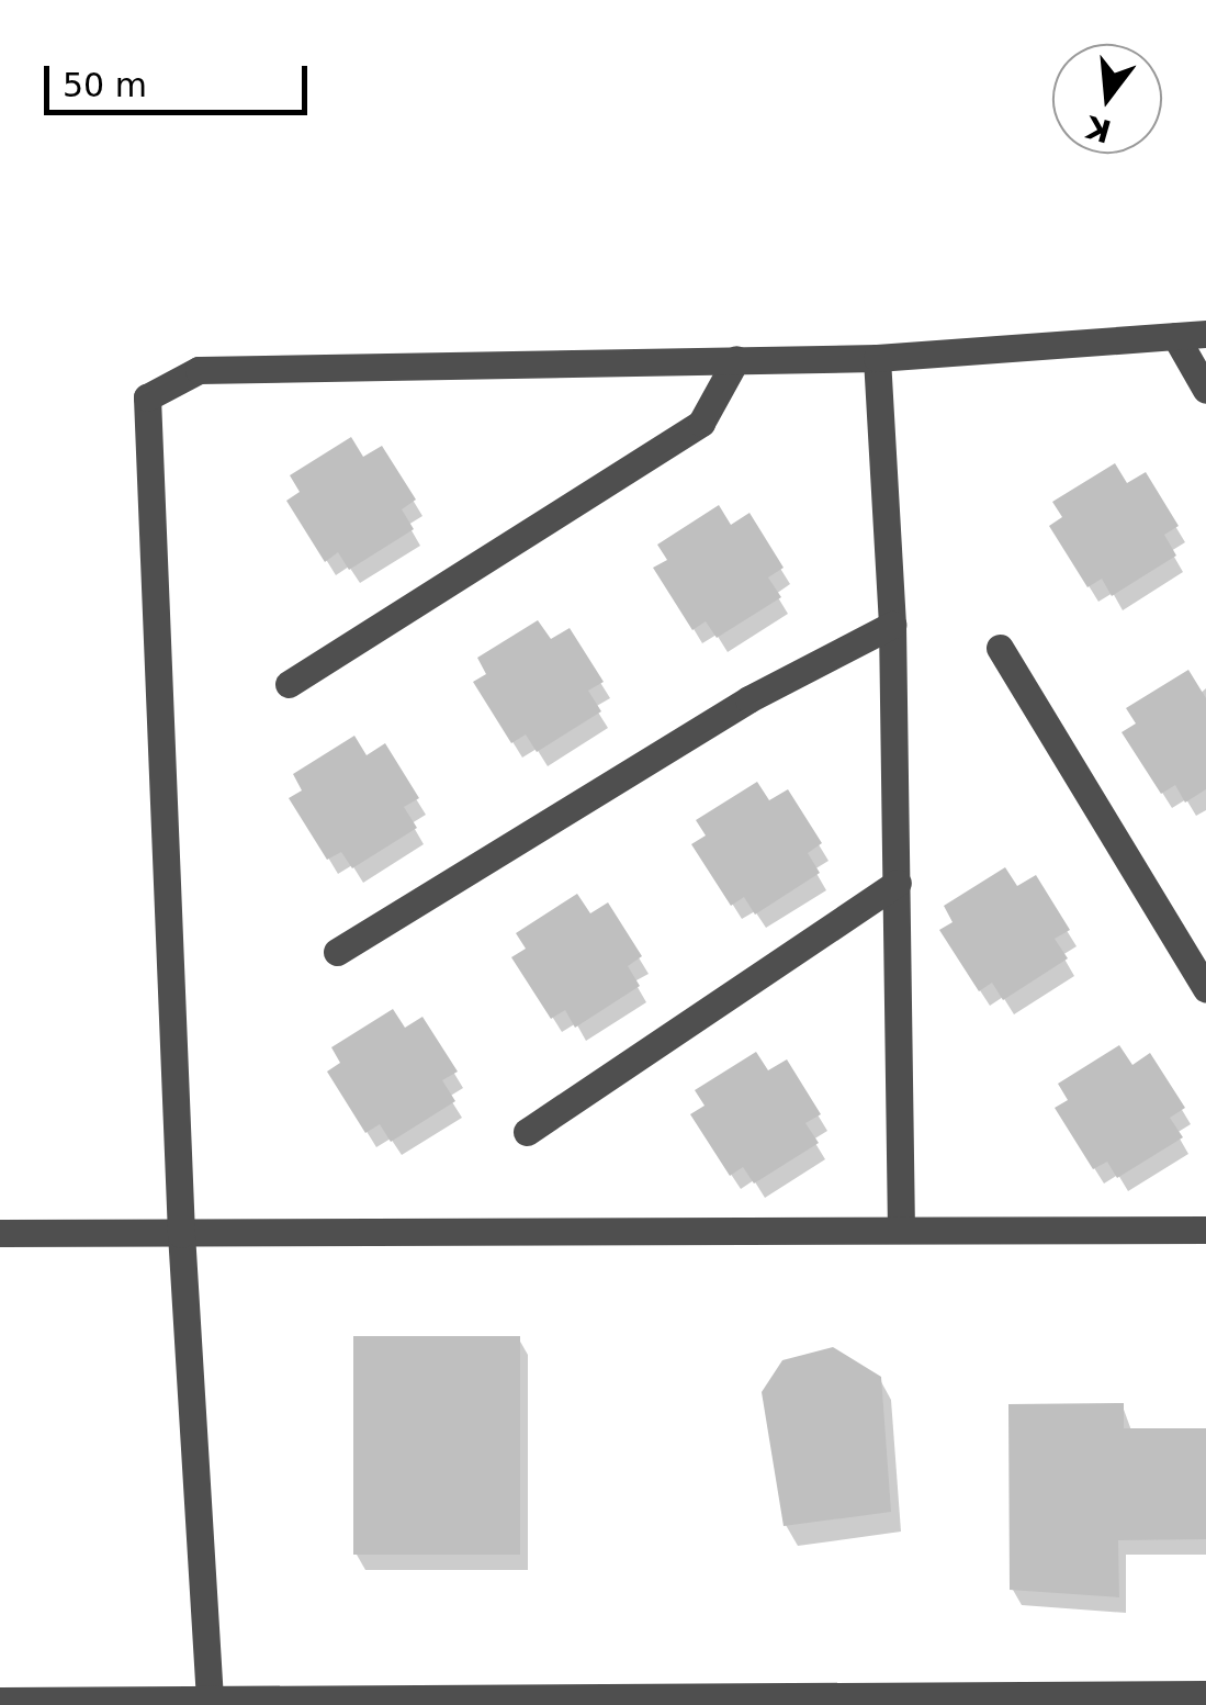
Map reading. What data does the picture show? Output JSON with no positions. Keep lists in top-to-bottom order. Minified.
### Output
{"scale_bar":"50 m","north":"bottom"}
